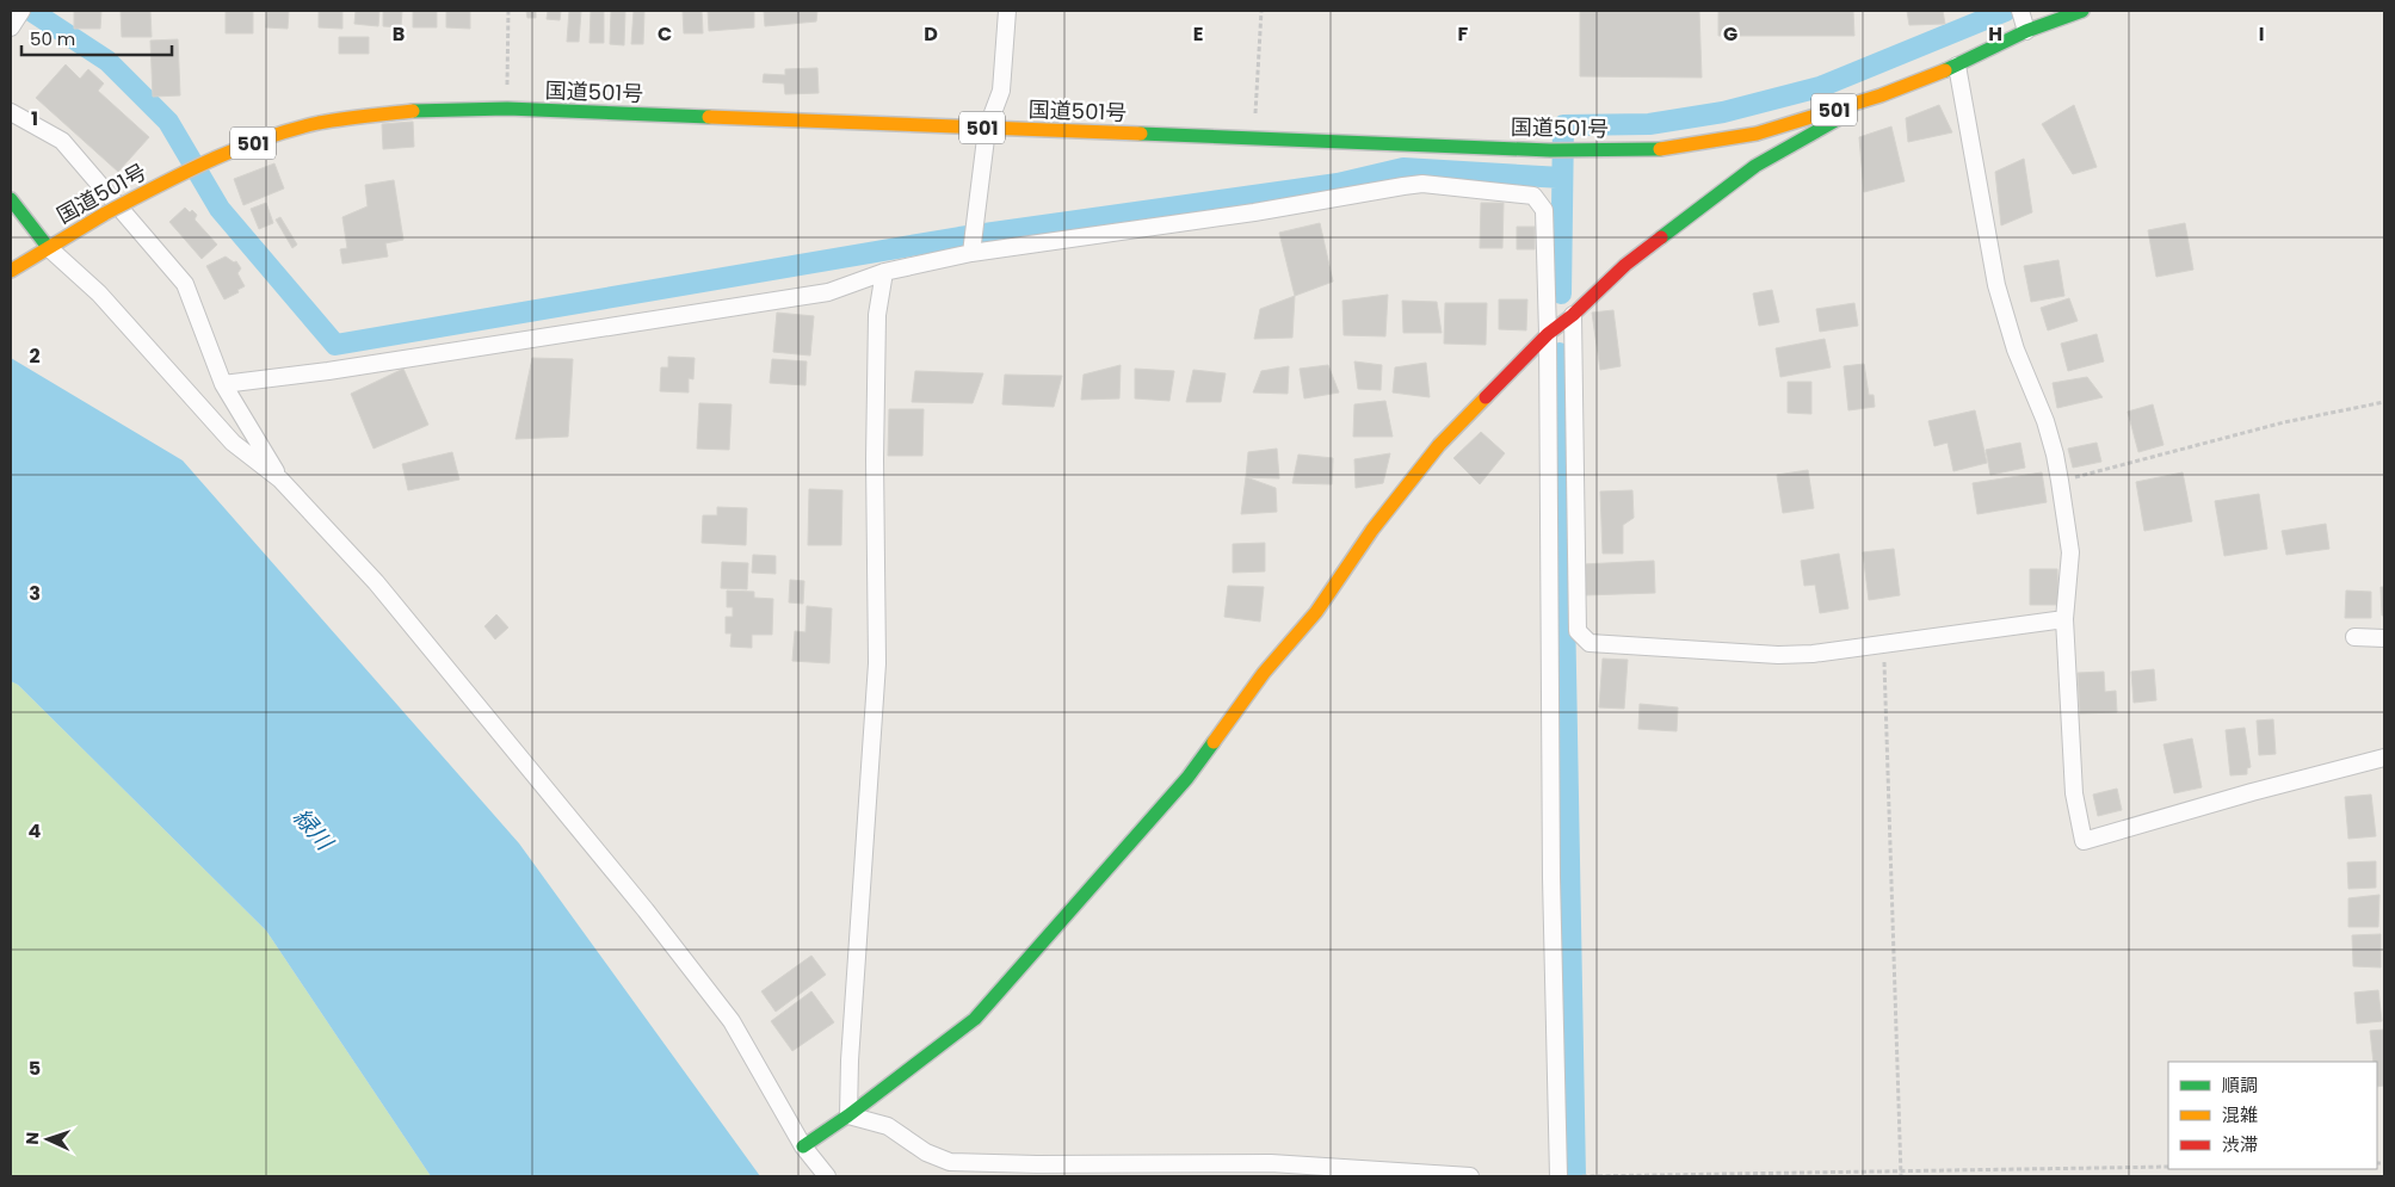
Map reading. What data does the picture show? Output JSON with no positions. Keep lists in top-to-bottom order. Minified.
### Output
{"streets":{"main road":["国道501号","501"]},"water":["緑川"],"legend":["順調","混雑","渋滞"],"scale_bar":"50 m","north":"left","grid":{"columns":["B","C","D","E","F","G","H","I"],"rows":["1","2","3","4","5"]}}
